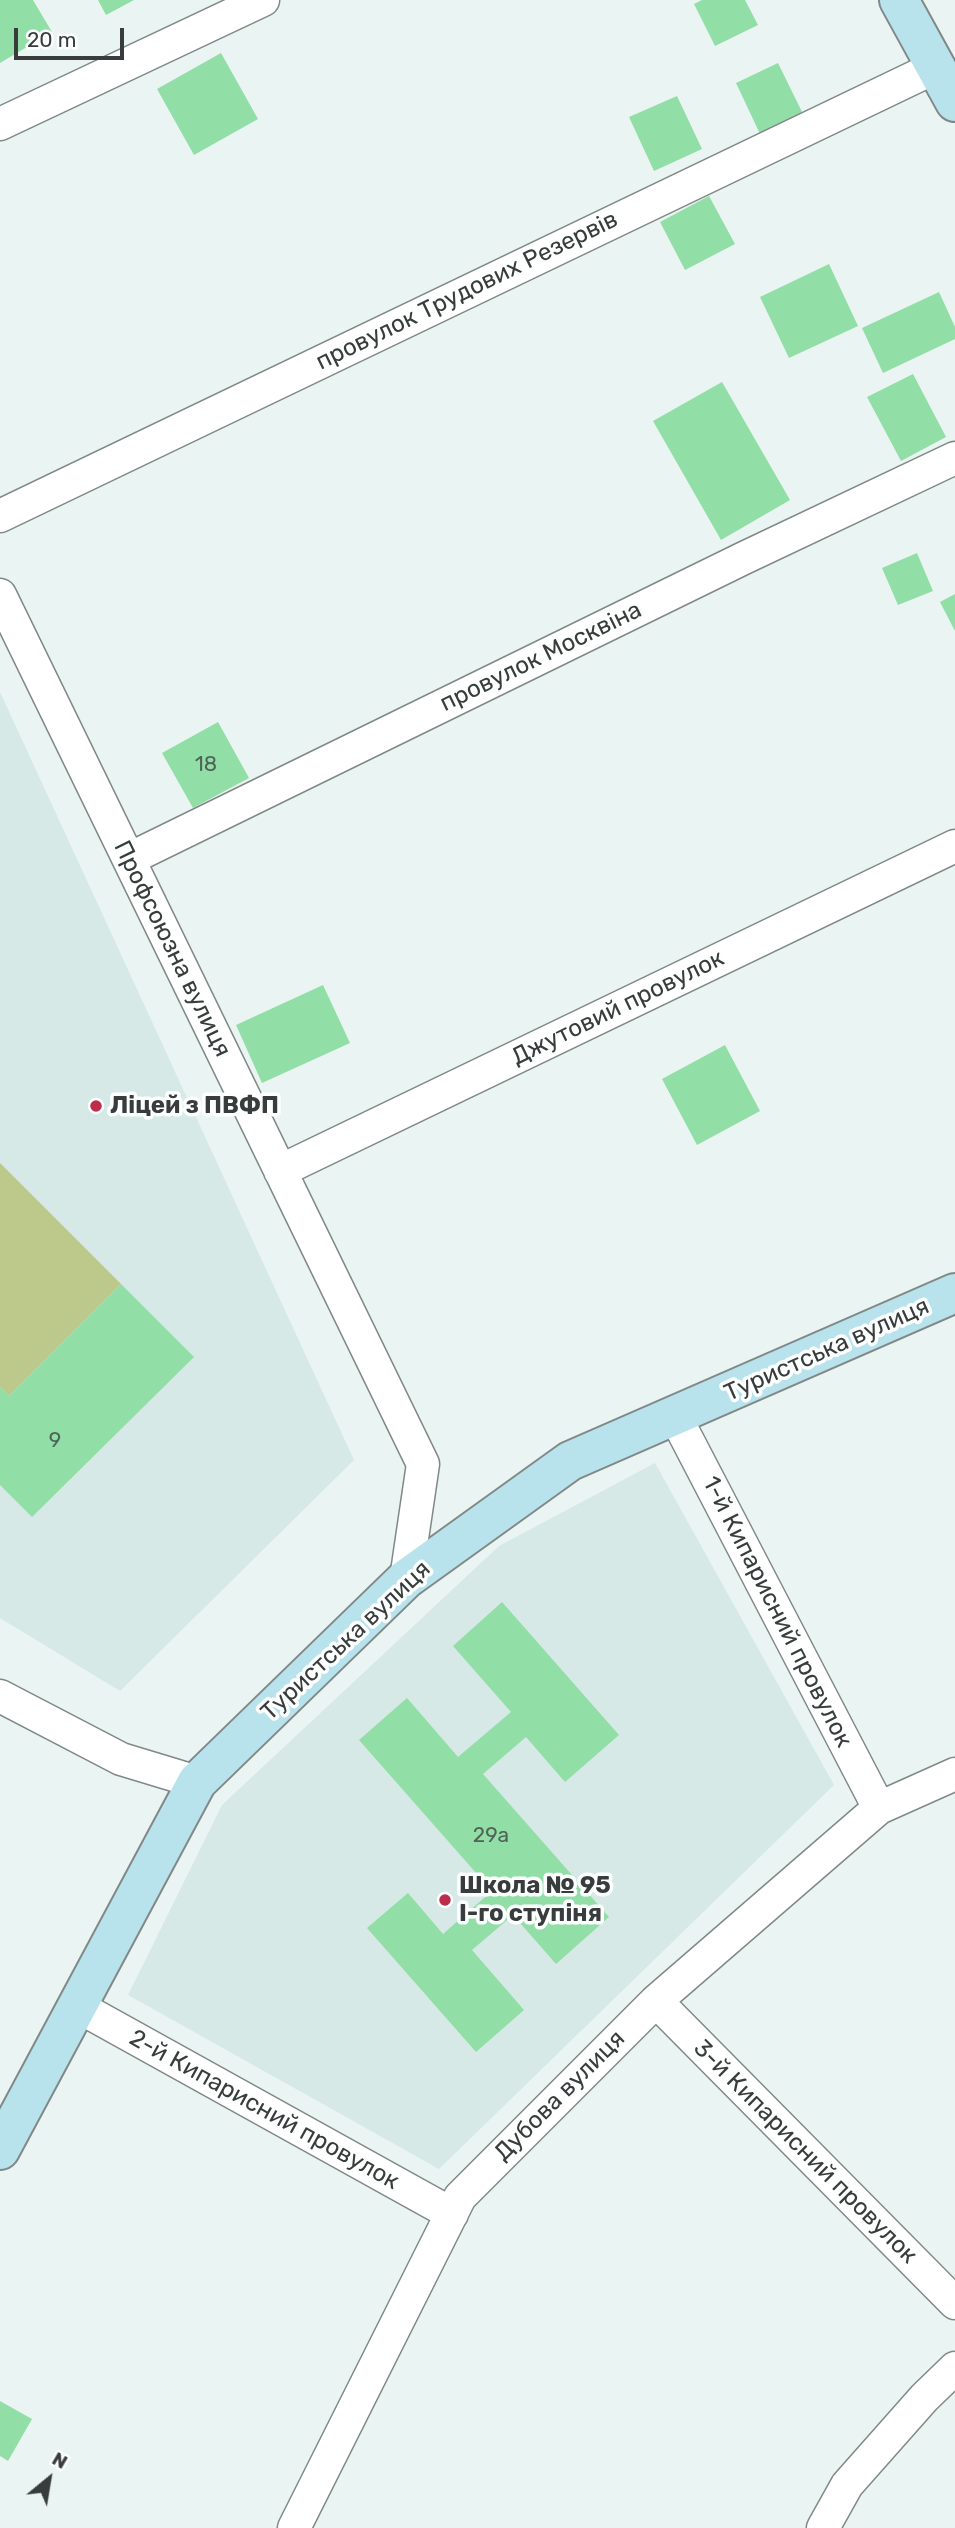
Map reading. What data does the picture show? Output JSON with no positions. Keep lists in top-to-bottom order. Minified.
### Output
{"streets":{"street":["провулок Трудових Резервів","провулок Москвіна","Профсоюзна вулиця","Джутовий провулок","Туристська вулиця","1-й Кипарисний провулок","Дубова вулиця","2-й Кипарисний провулок","3-й Кипарисний провулок"]},"crossings":[["провулок Москвіна","Профсоюзна вулиця"],["Профсоюзна вулиця","Джутовий провулок"],["Профсоюзна вулиця","Туристська вулиця"],["Туристська вулиця","1-й Кипарисний провулок"],["Туристська вулиця","2-й Кипарисний провулок"],["1-й Кипарисний провулок","Дубова вулиця"],["Дубова вулиця","2-й Кипарисний провулок"],["Дубова вулиця","3-й Кипарисний провулок"]],"places":["Ліцей з ПВФП","Школа № 95 І-го ступіня"],"house_numbers":["18","9","29а"],"scale_bar":"20 m","north":"top right"}
